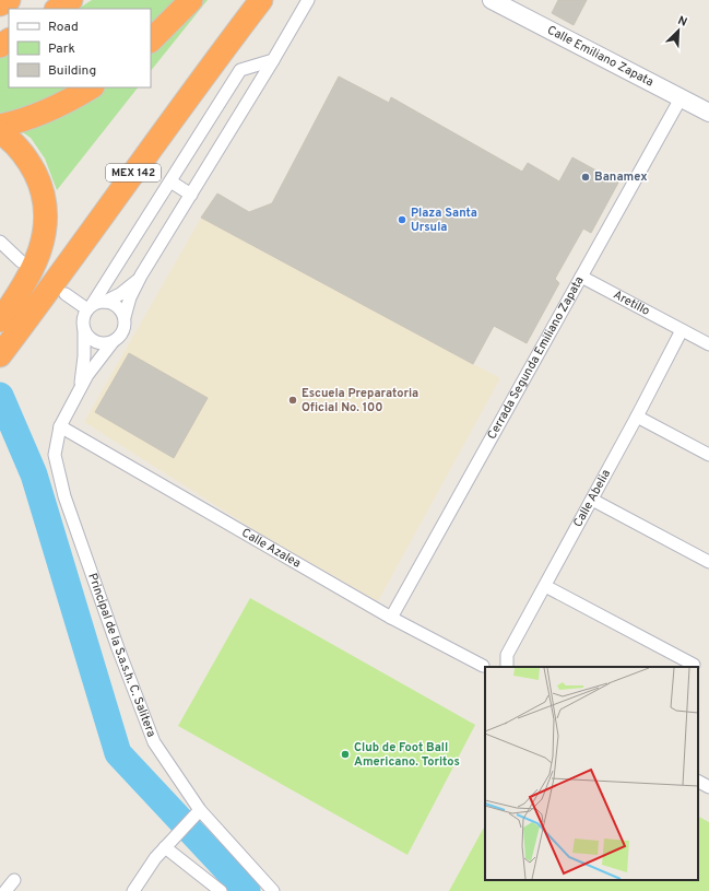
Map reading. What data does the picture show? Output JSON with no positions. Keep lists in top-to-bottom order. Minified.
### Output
{"streets":{"highway":["MEX 142"],"main road":["Calle Emiliano Zapata"],"street":["Aretillo","Cerrada Segunda Emiliano Zapata","Calle Abelia","Calle Azalea","Principal de la S.a.s.h. C. Salitera"]},"crossings":[["Calle Emiliano Zapata","Cerrada Segunda Emiliano Zapata"],["Aretillo","Cerrada Segunda Emiliano Zapata"],["Aretillo","Calle Abelia"],["Cerrada Segunda Emiliano Zapata","Calle Azalea"],["Calle Azalea","Principal de la S.a.s.h. C. Salitera"]],"places":["Banamex","Plaza Santa Ursula","Escuela Preparatoria Oficial No. 100","Club de Foot Ball Americano. Toritos"],"legend":["Road","Park","Building"],"north":"top right"}
